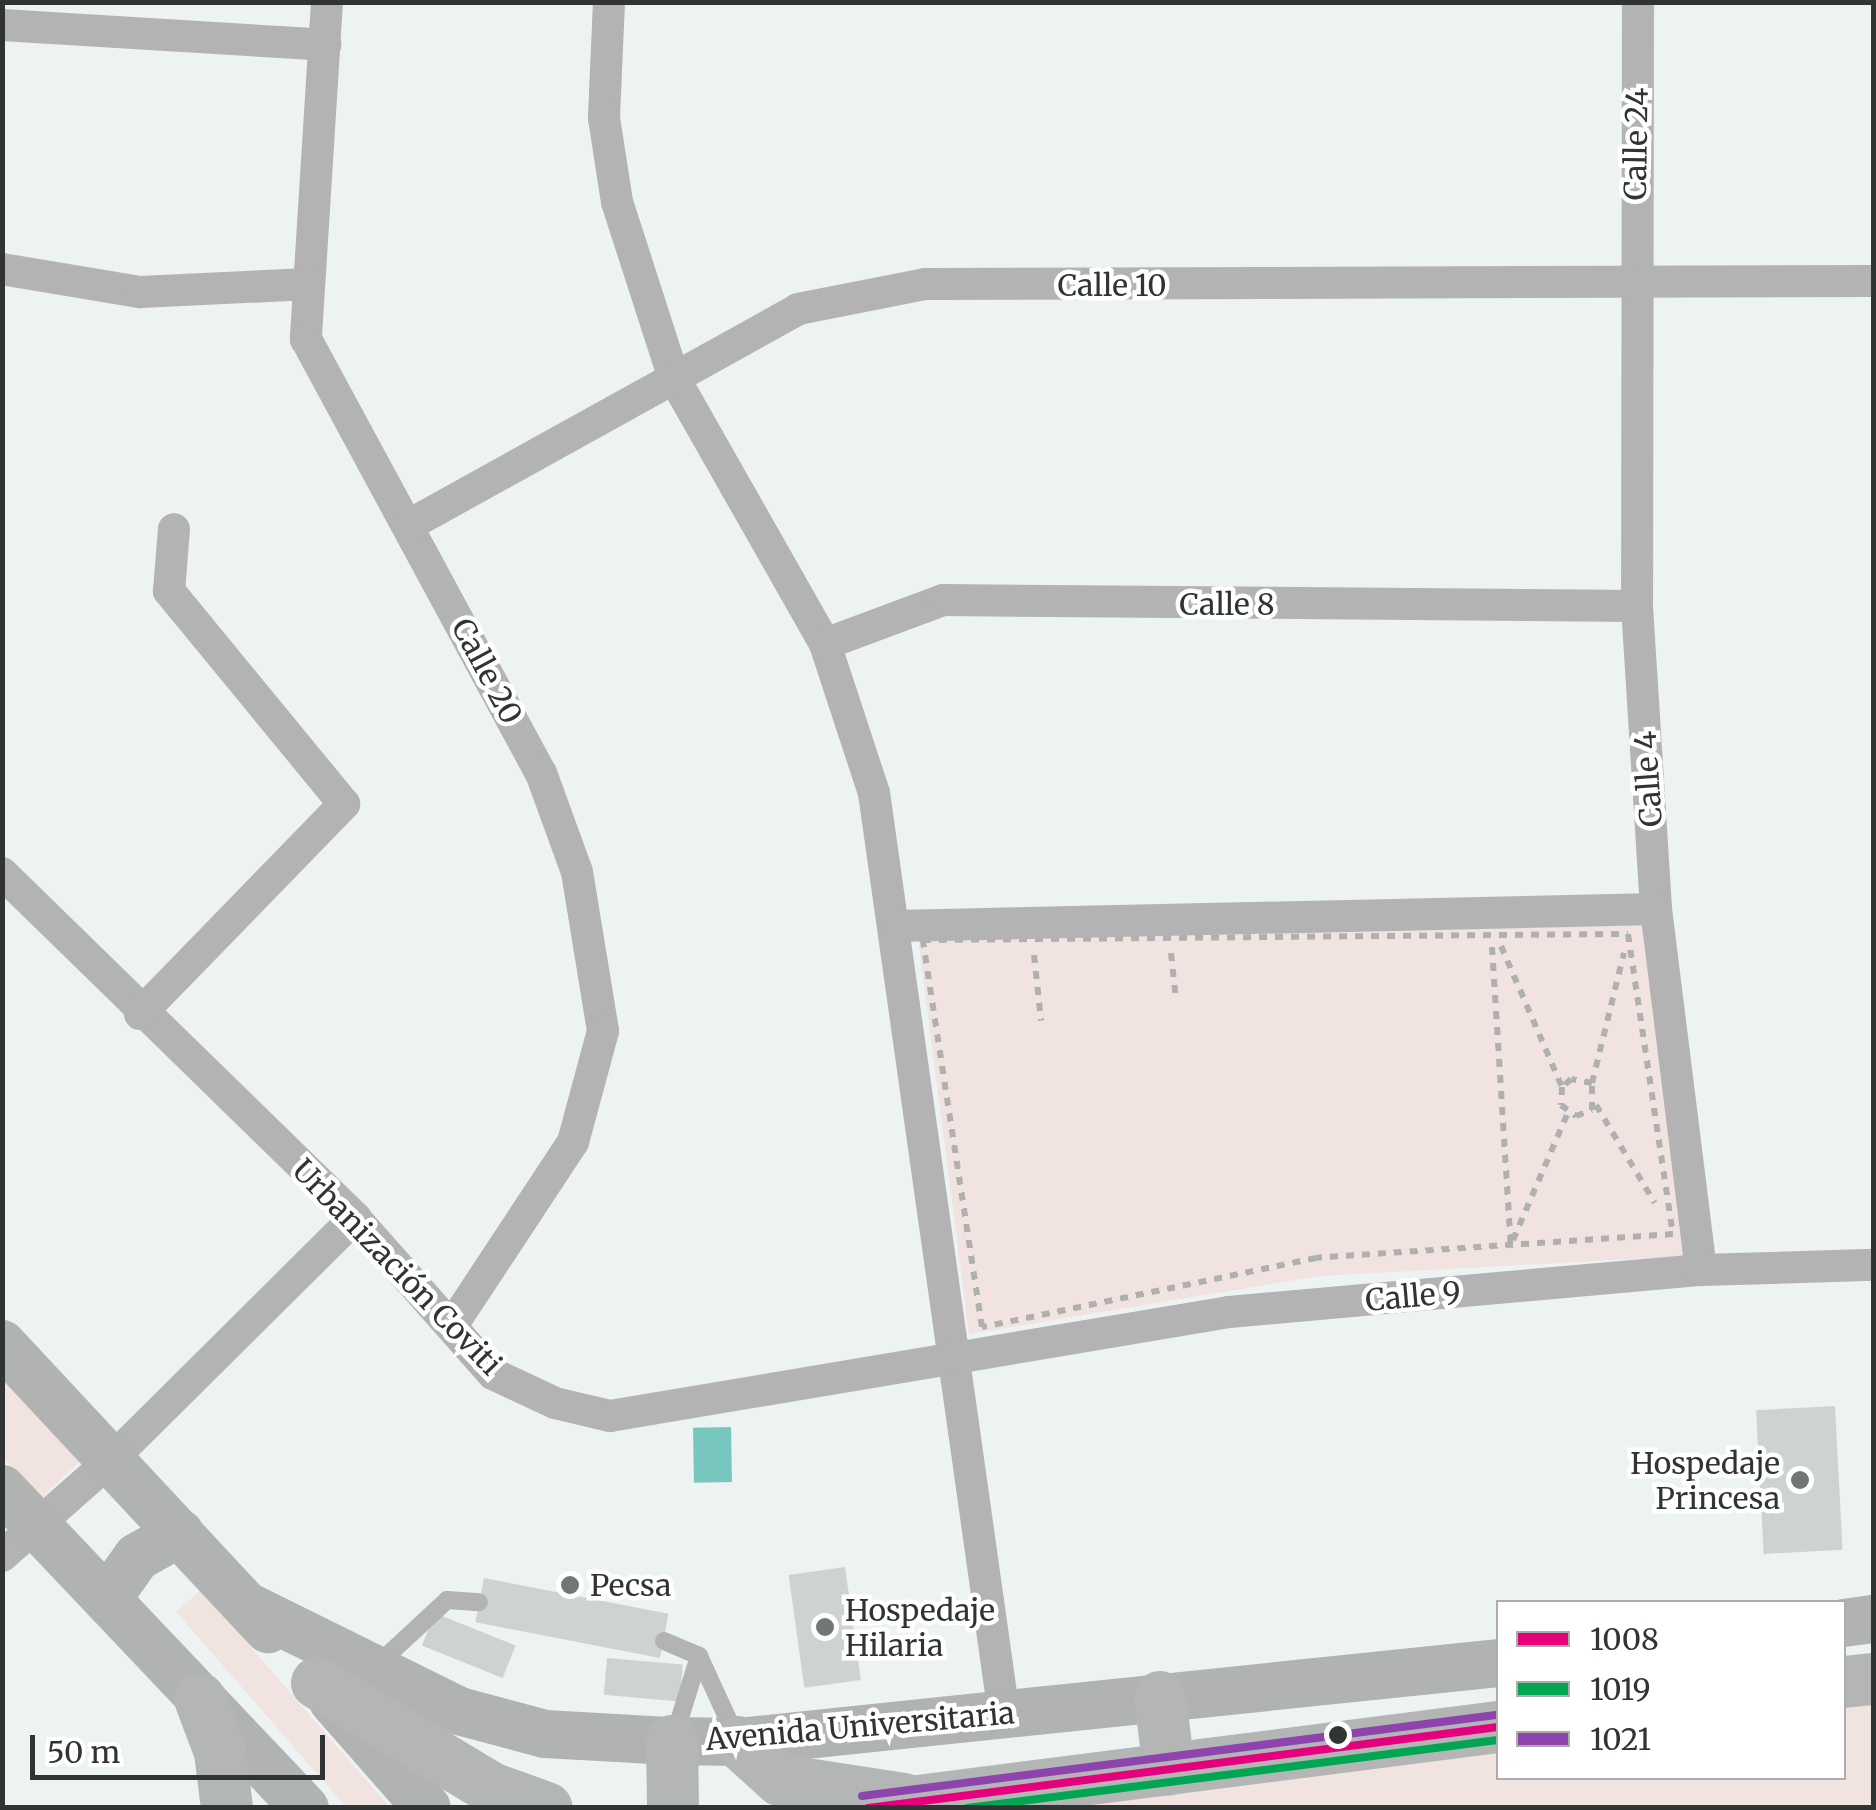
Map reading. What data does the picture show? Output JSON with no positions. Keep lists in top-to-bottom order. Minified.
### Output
{"streets":{"street":["Calle 24","Calle 10","Calle 8","Calle 20","Calle 4","Urbanización Coviti","Calle 9","Avenida Universitaria"]},"crossings":[["Calle 24","Calle 10"],["Calle 24","Calle 4"],["Calle 10","Calle 20"],["Calle 10","Calle 4"],["Calle 8","Calle 4"],["Calle 20","Urbanización Coviti"],["Calle 4","Calle 9"],["Urbanización Coviti","Calle 9"]],"places":["Hospedaje Princesa","Pecsa","Hospedaje Hilaria"],"lines":["transit line 1021","transit line 1008","transit line 1019"],"legend":["1008","1019","1021"],"scale_bar":"50 m"}
